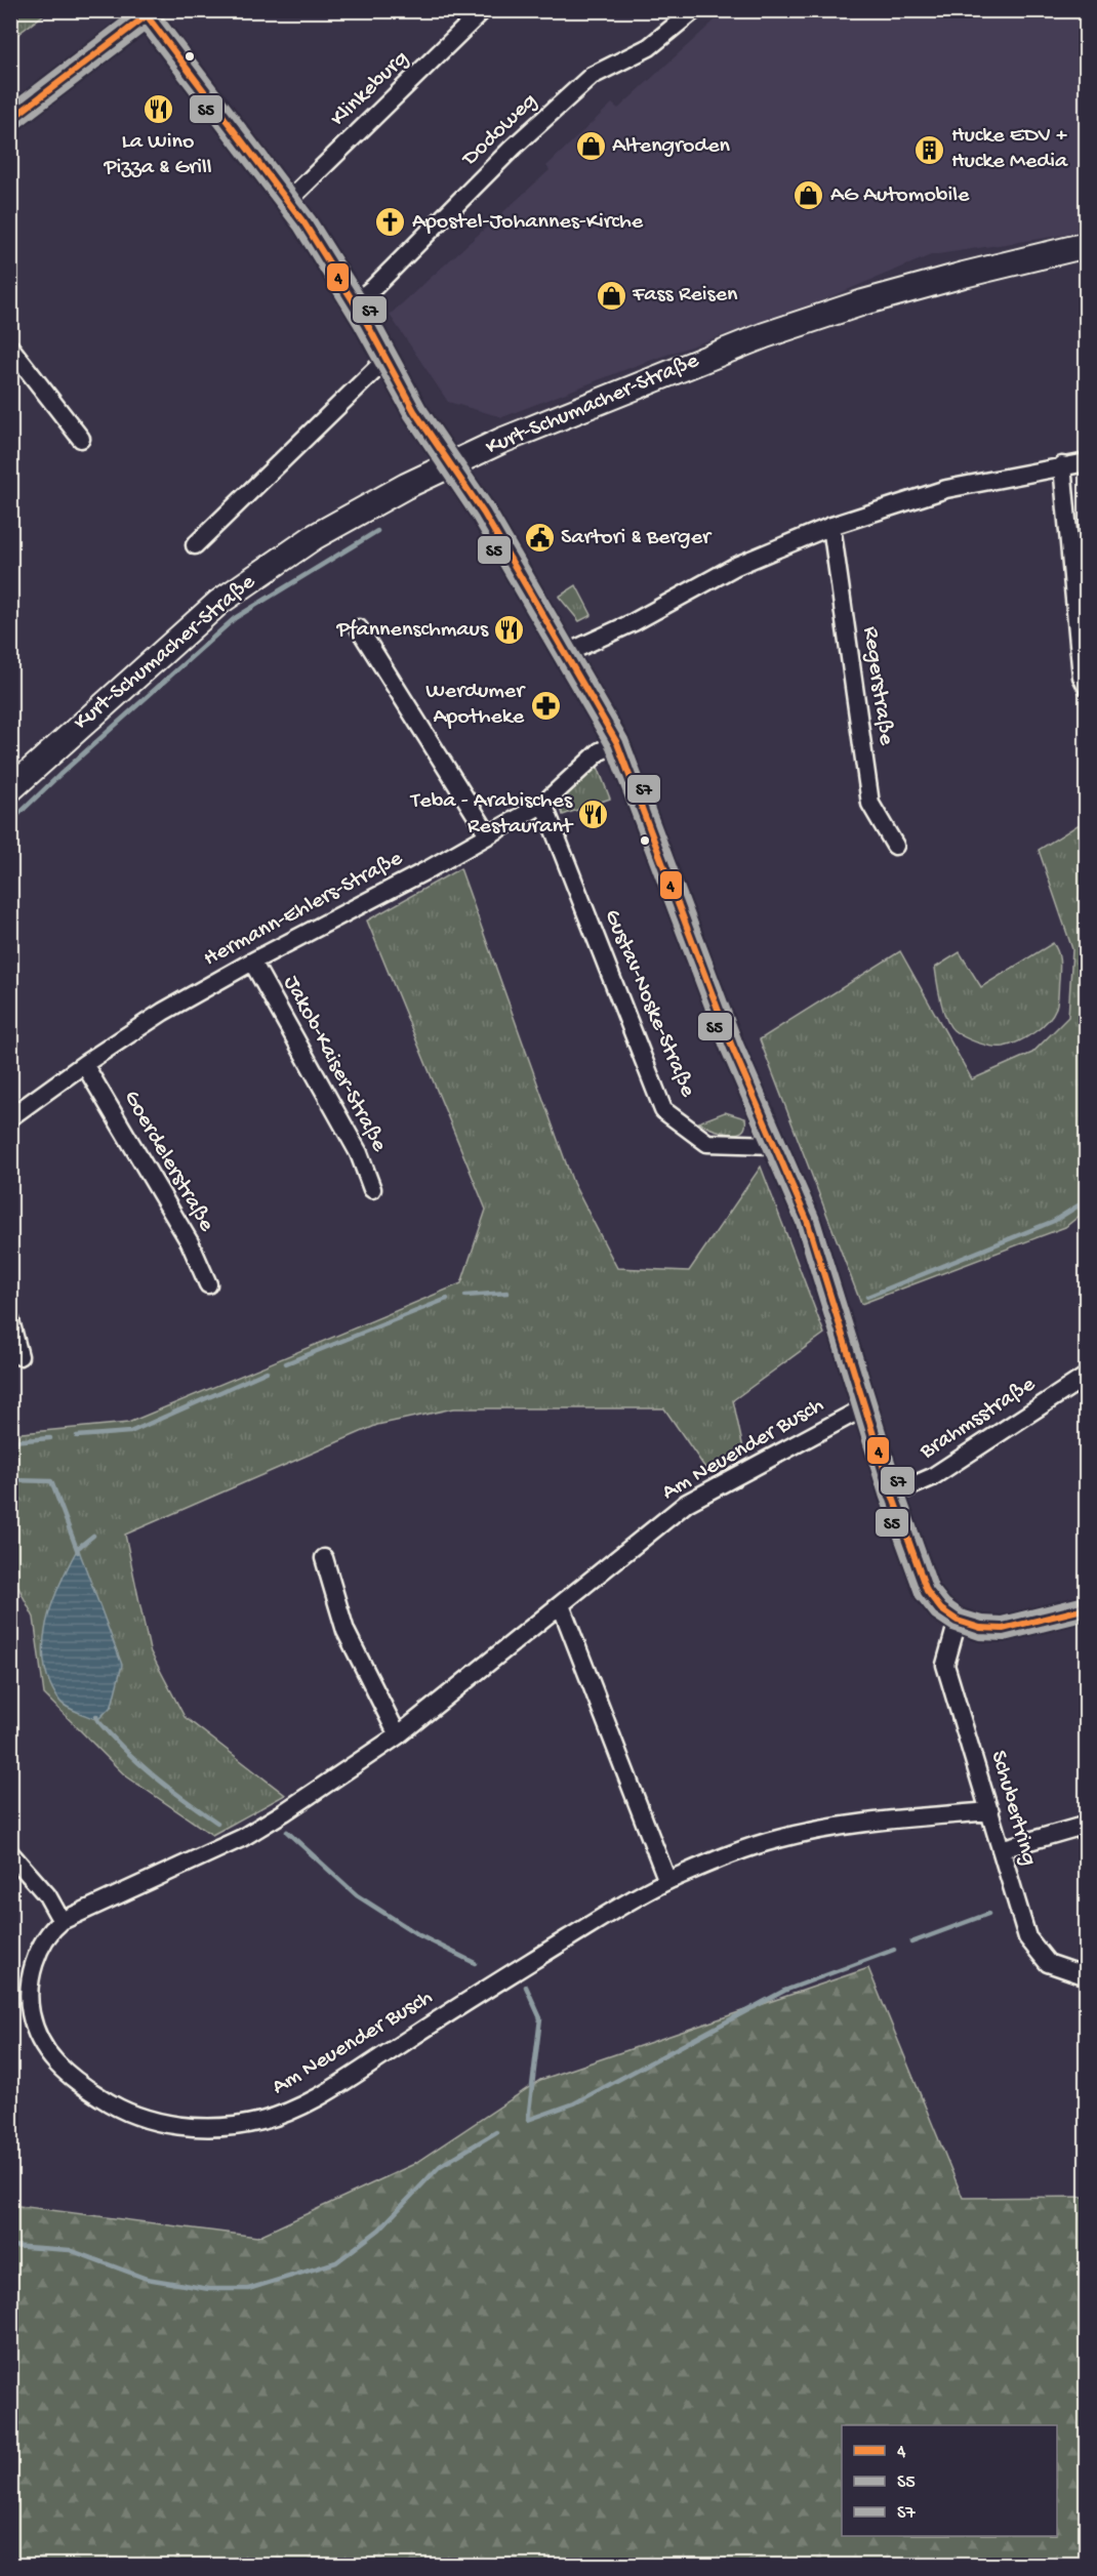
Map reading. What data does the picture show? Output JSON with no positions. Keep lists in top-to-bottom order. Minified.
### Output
{"streets":{"street":["Klinkeburg","Dodoweg","Kurt-Schumacher-Straße","Regerstraße","Hermann-Ehlers-Straße","Gustav-Noske-Straße","Jakob-Kaiser-Straße","Goerdelerstraße","Brahmsstraße","Am Neuender Busch","Schubertring"]},"crossings":[["Hermann-Ehlers-Straße","Gustav-Noske-Straße"],["Hermann-Ehlers-Straße","Jakob-Kaiser-Straße"],["Hermann-Ehlers-Straße","Goerdelerstraße"],["Am Neuender Busch","Schubertring"]],"places":{"restaurant":["La Wino Pizza & Grill","Pfannenschmaus","Teba - Arabisches Restaurant"],"shop":["Altengroden","AG Automobile","Fass Reisen"],"building":["Hucke EDV + Hucke Media"],"church":["Apostel-Johannes-Kirche"],"public building":["Sartori & Berger"],"pharmacy":["Werdumer Apotheke"]},"lines":["transit line S7","transit line 4","transit line S5"],"legend":["4","S5","S7"]}
